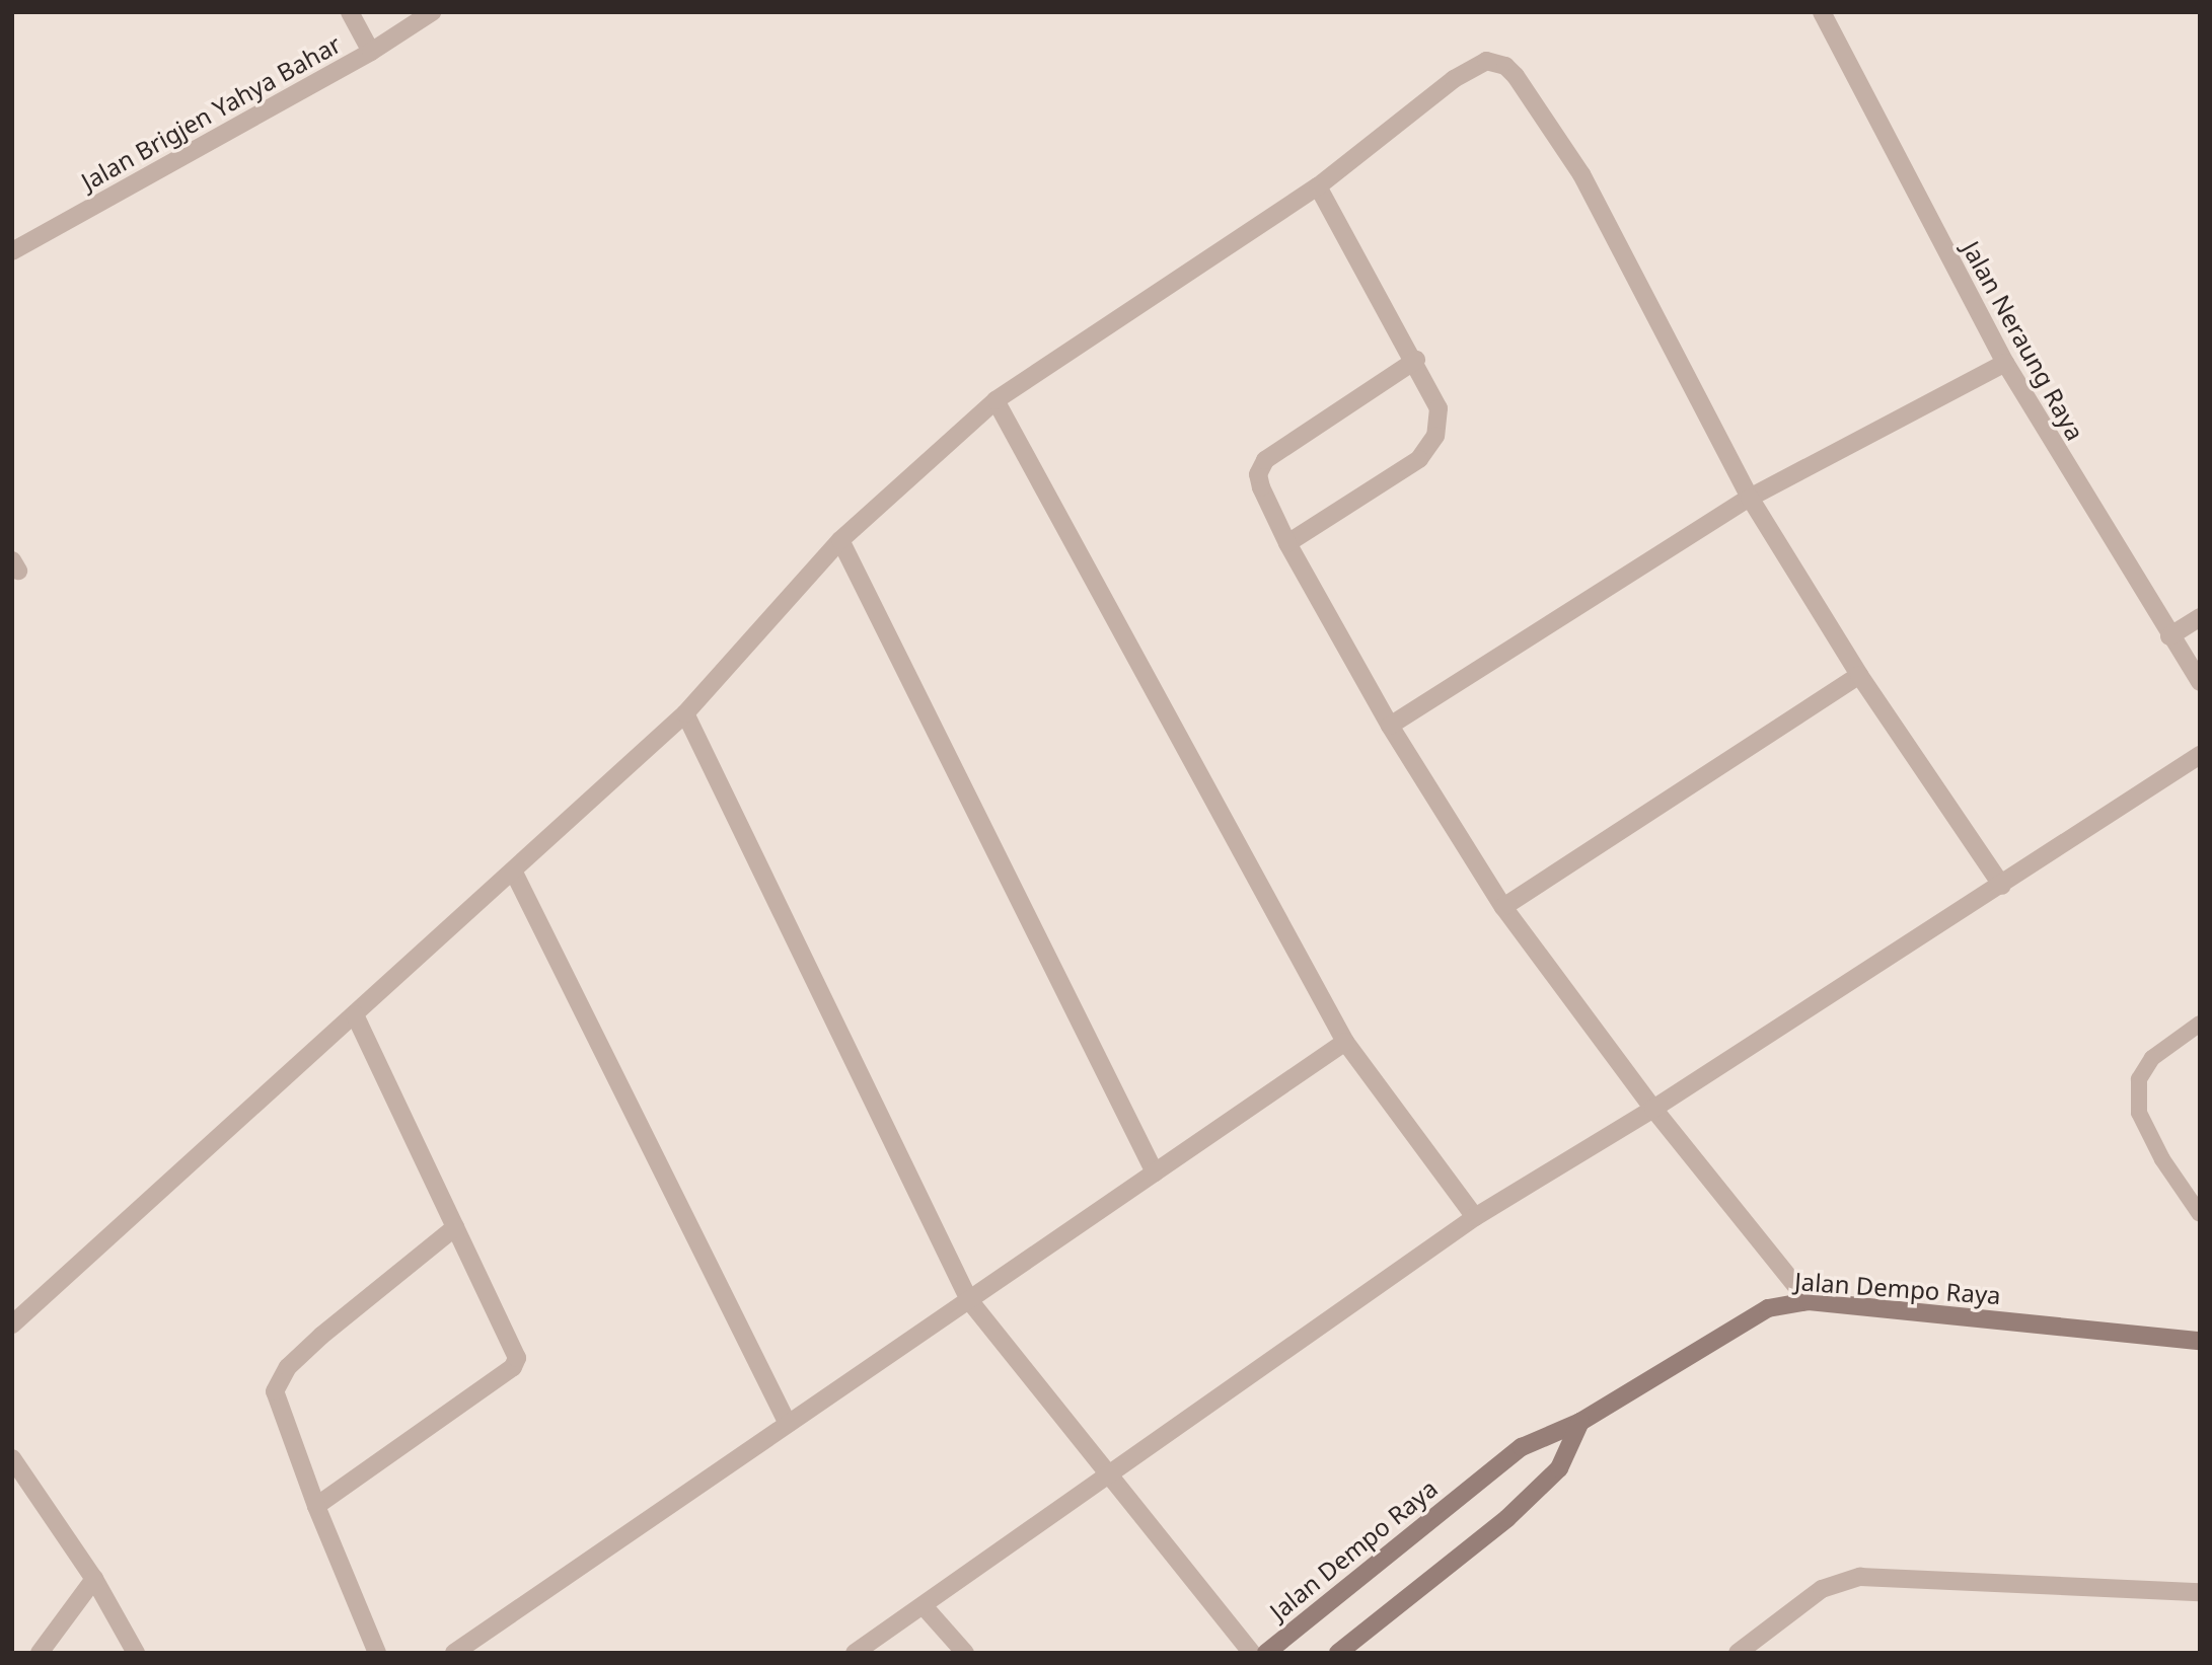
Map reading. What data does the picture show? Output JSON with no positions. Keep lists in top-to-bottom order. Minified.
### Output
{"streets":{"main road":["Jalan Dempo Raya"],"street":["Jalan Brigjen Yahya Bahar","Jalan Neraung Raya"]}}
